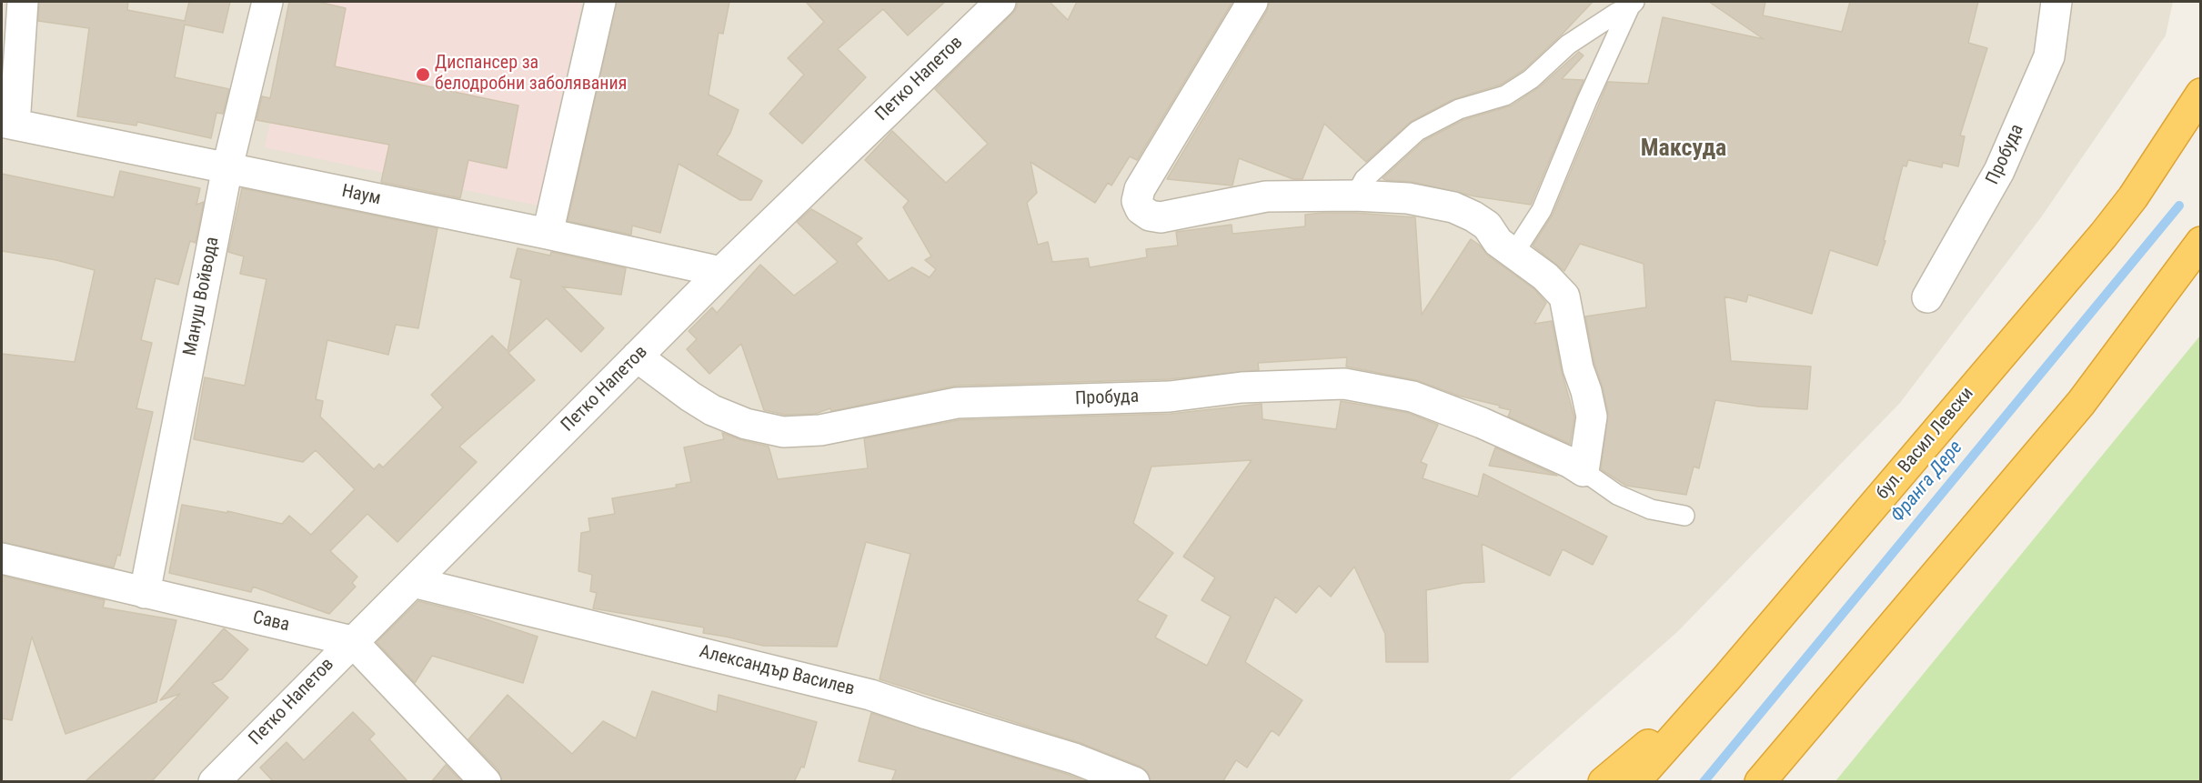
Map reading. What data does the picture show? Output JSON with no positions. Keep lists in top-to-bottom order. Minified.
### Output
{"streets":{"highway":["бул. Васил Левски"],"street":["Петко Напетов","Прoбудa","Наум","Mануш Войвода","Сава","Александър Василев"]},"crossings":[["Петко Напетов","Прoбудa"],["Петко Напетов","Наум"],["Петко Напетов","Сава"],["Петко Напетов","Александър Василев"],["Наум","Mануш Войвода"],["Mануш Войвода","Сава"]],"districts":["Максуда"],"water":["Франга Дере"],"places":["Диспансер за белодробни заболявания"]}
